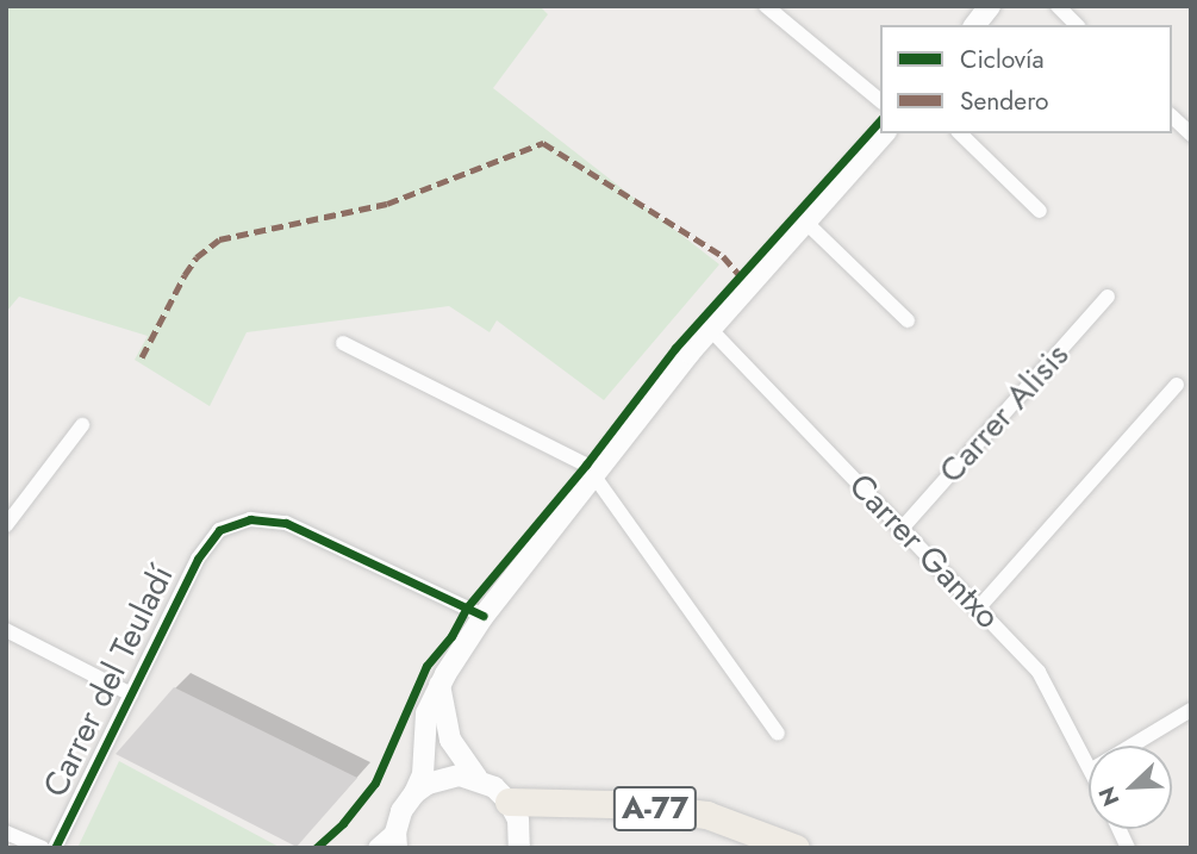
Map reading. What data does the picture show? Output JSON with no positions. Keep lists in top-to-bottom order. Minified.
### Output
{"streets":{"highway":["A-77"],"street":["Carrer Alisis","Carrer Gantxo","Carrer del Teuladí"]},"crossings":[["Carrer Alisis","Carrer Gantxo"]],"legend":["Ciclovía","Sendero"],"north":"bottom left"}
